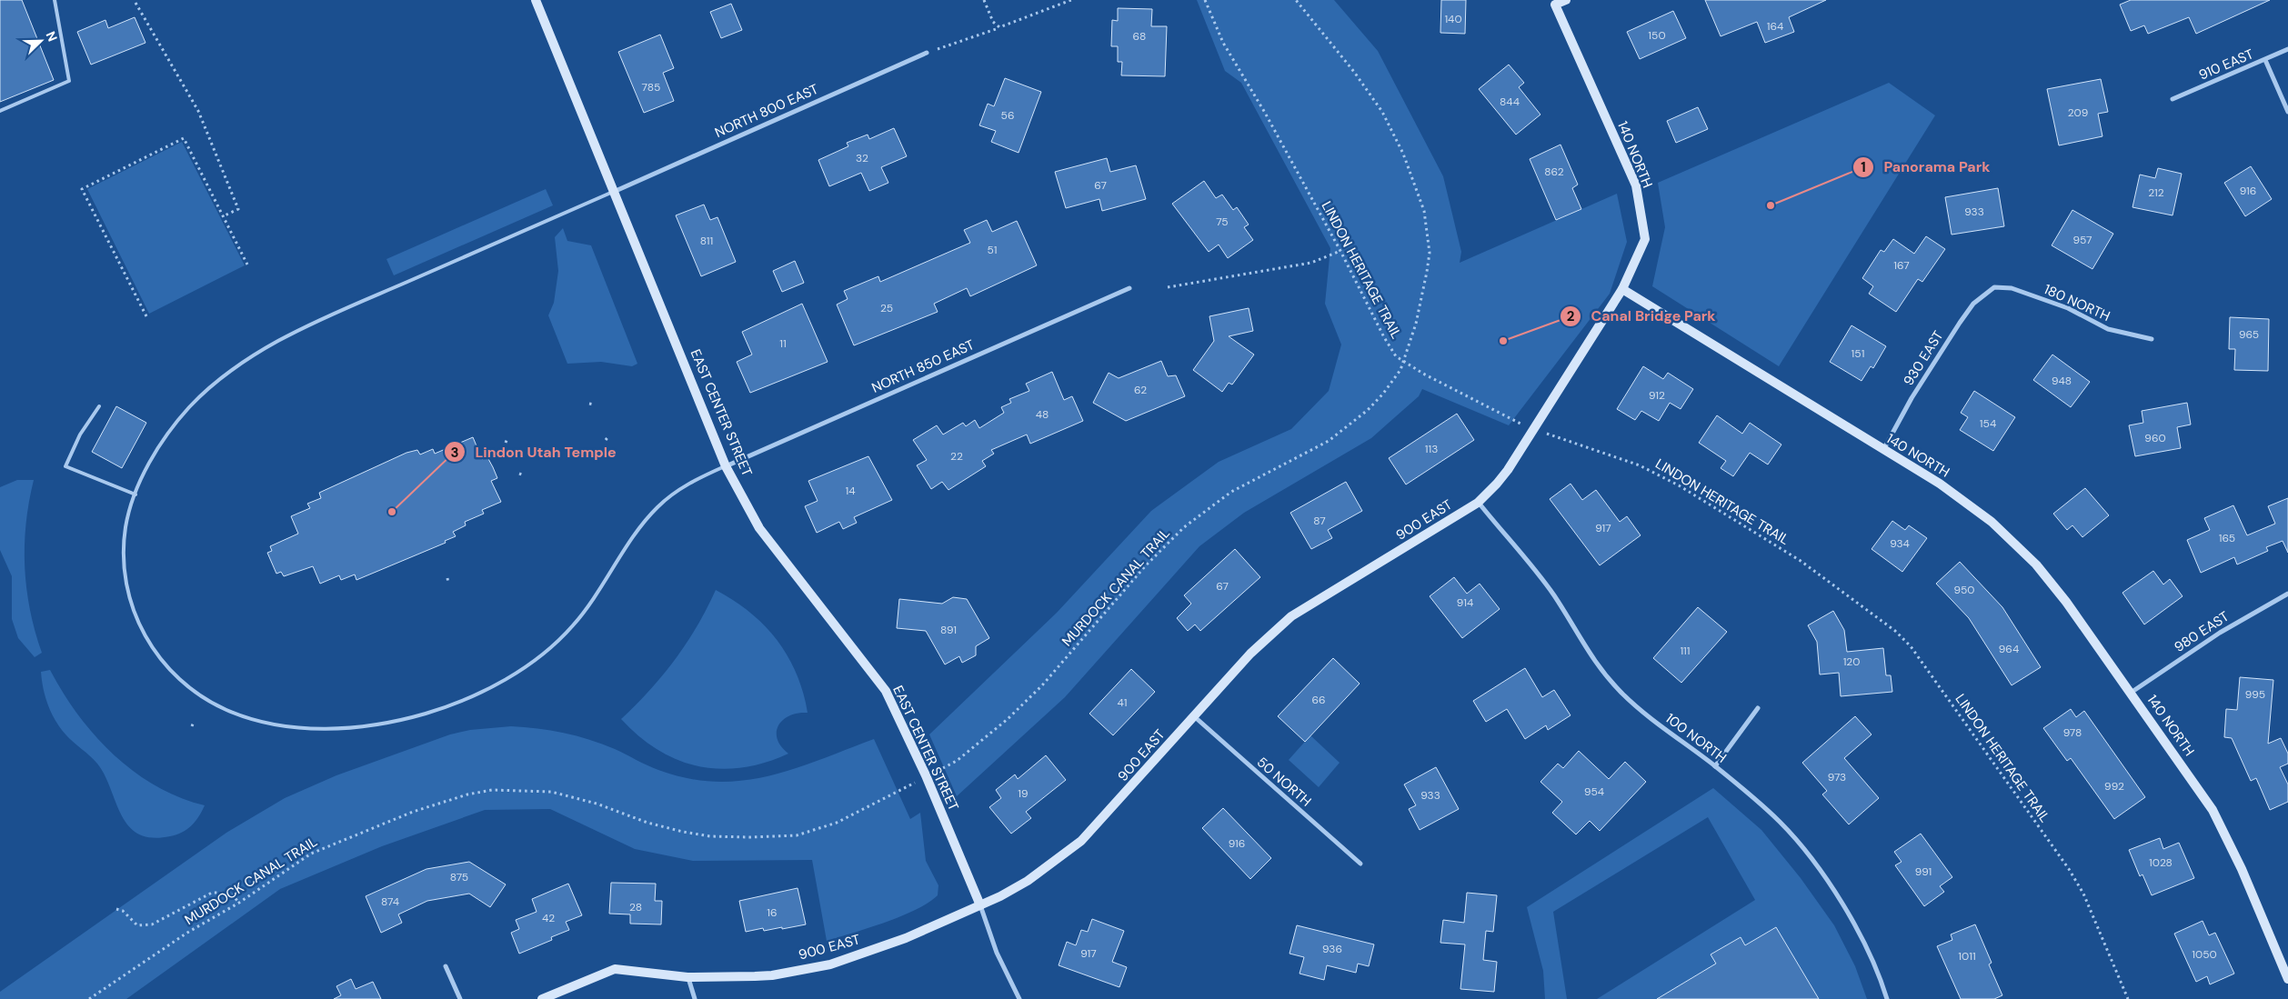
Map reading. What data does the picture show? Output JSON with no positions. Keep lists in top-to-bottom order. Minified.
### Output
{"streets":{"street":["910 EAST","NORTH 800 EAST","140 NORTH","180 NORTH","930 EAST","NORTH 850 EAST","EAST CENTER STREET","900 EAST","980 EAST","100 NORTH","50 NORTH"],"path":["LINDON HERITAGE TRAIL","MURDOCK CANAL TRAIL"]},"crossings":[["NORTH 800 EAST","EAST CENTER STREET"],["140 NORTH","930 EAST"],["140 NORTH","900 EAST"],["140 NORTH","980 EAST"],["LINDON HERITAGE TRAIL","900 EAST"],["LINDON HERITAGE TRAIL","MURDOCK CANAL TRAIL"],["180 NORTH","930 EAST"],["NORTH 850 EAST","EAST CENTER STREET"],["EAST CENTER STREET","900 EAST"],["900 EAST","100 NORTH"],["900 EAST","50 NORTH"]],"places":["Panorama Park","Canal Bridge Park","Lindon Utah Temple"],"house_numbers":["140","164","150","68","785","844","209","56","32","862","67","916","212","933","75","957","811","51","167","25","965","11","151","948","62","912","48","154","960","113","22","14","87","917","165","934","67","950","914","891","964","111","120","995","66","41","978","973","992","954","19","933","916","1028","991","875","874","28","16","42","936","917","1050","1011"],"north":"top right"}
